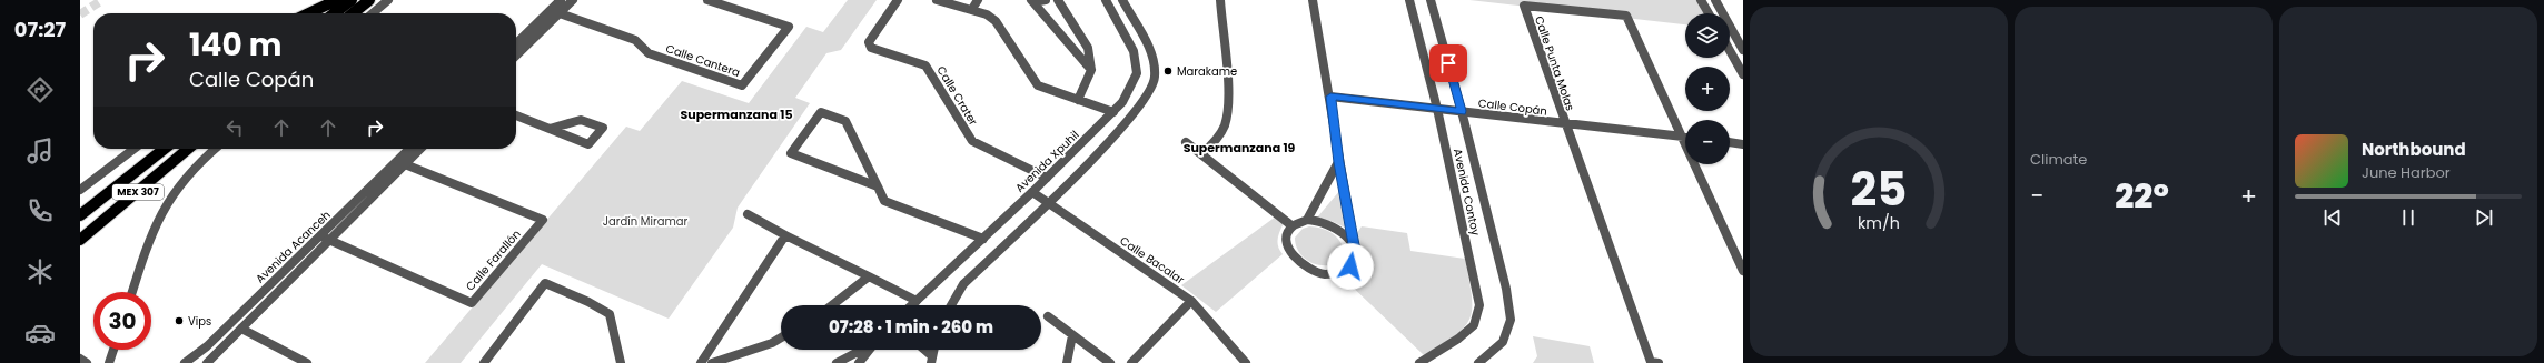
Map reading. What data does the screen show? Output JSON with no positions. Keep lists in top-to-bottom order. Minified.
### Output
{"streets":{"main road":["MEX 307"],"street":["Calle Cantera","Calle Punta Molas","Calle Crater","Calle Copán","Avenida Xpuhil","Avenida Contoy","Avenida Acanceh","Calle Farallón","Calle Bacalar"]},"crossings":[["Calle Punta Molas","Calle Copán"],["Calle Crater","Avenida Xpuhil"],["Calle Copán","Avenida Contoy"],["Avenida Xpuhil","Calle Bacalar"],["Avenida Acanceh","Calle Farallón"]],"districts":["Supermanzana 15","Supermanzana 19"],"parks":["Jardín Miramar"],"places":["Marakame","Vips"],"page":{"tabs":"07:27","tile":"Climate","map_buttons":["+","−"],"turn":["140 m","Calle Copán"],"song":["Northbound","June Harbor"],"heat":["−","22°","+"],"limit":"30","trip":"07:28 · 1 min · 260 m","gauge":["25","km/h"]}}
